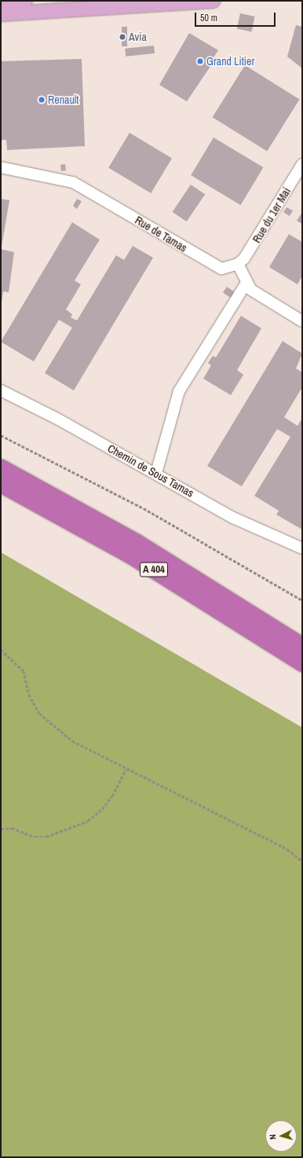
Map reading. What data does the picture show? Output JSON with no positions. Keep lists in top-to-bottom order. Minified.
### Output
{"streets":{"highway":["A 404"],"street":["Rue du 1er Mai","Rue de Tamas","Chemin de Sous Tamas"]},"crossings":[["Rue du 1er Mai","Rue de Tamas"]],"places":["Avia","Grand Litier","Renault"],"scale_bar":"50 m","north":"left"}
